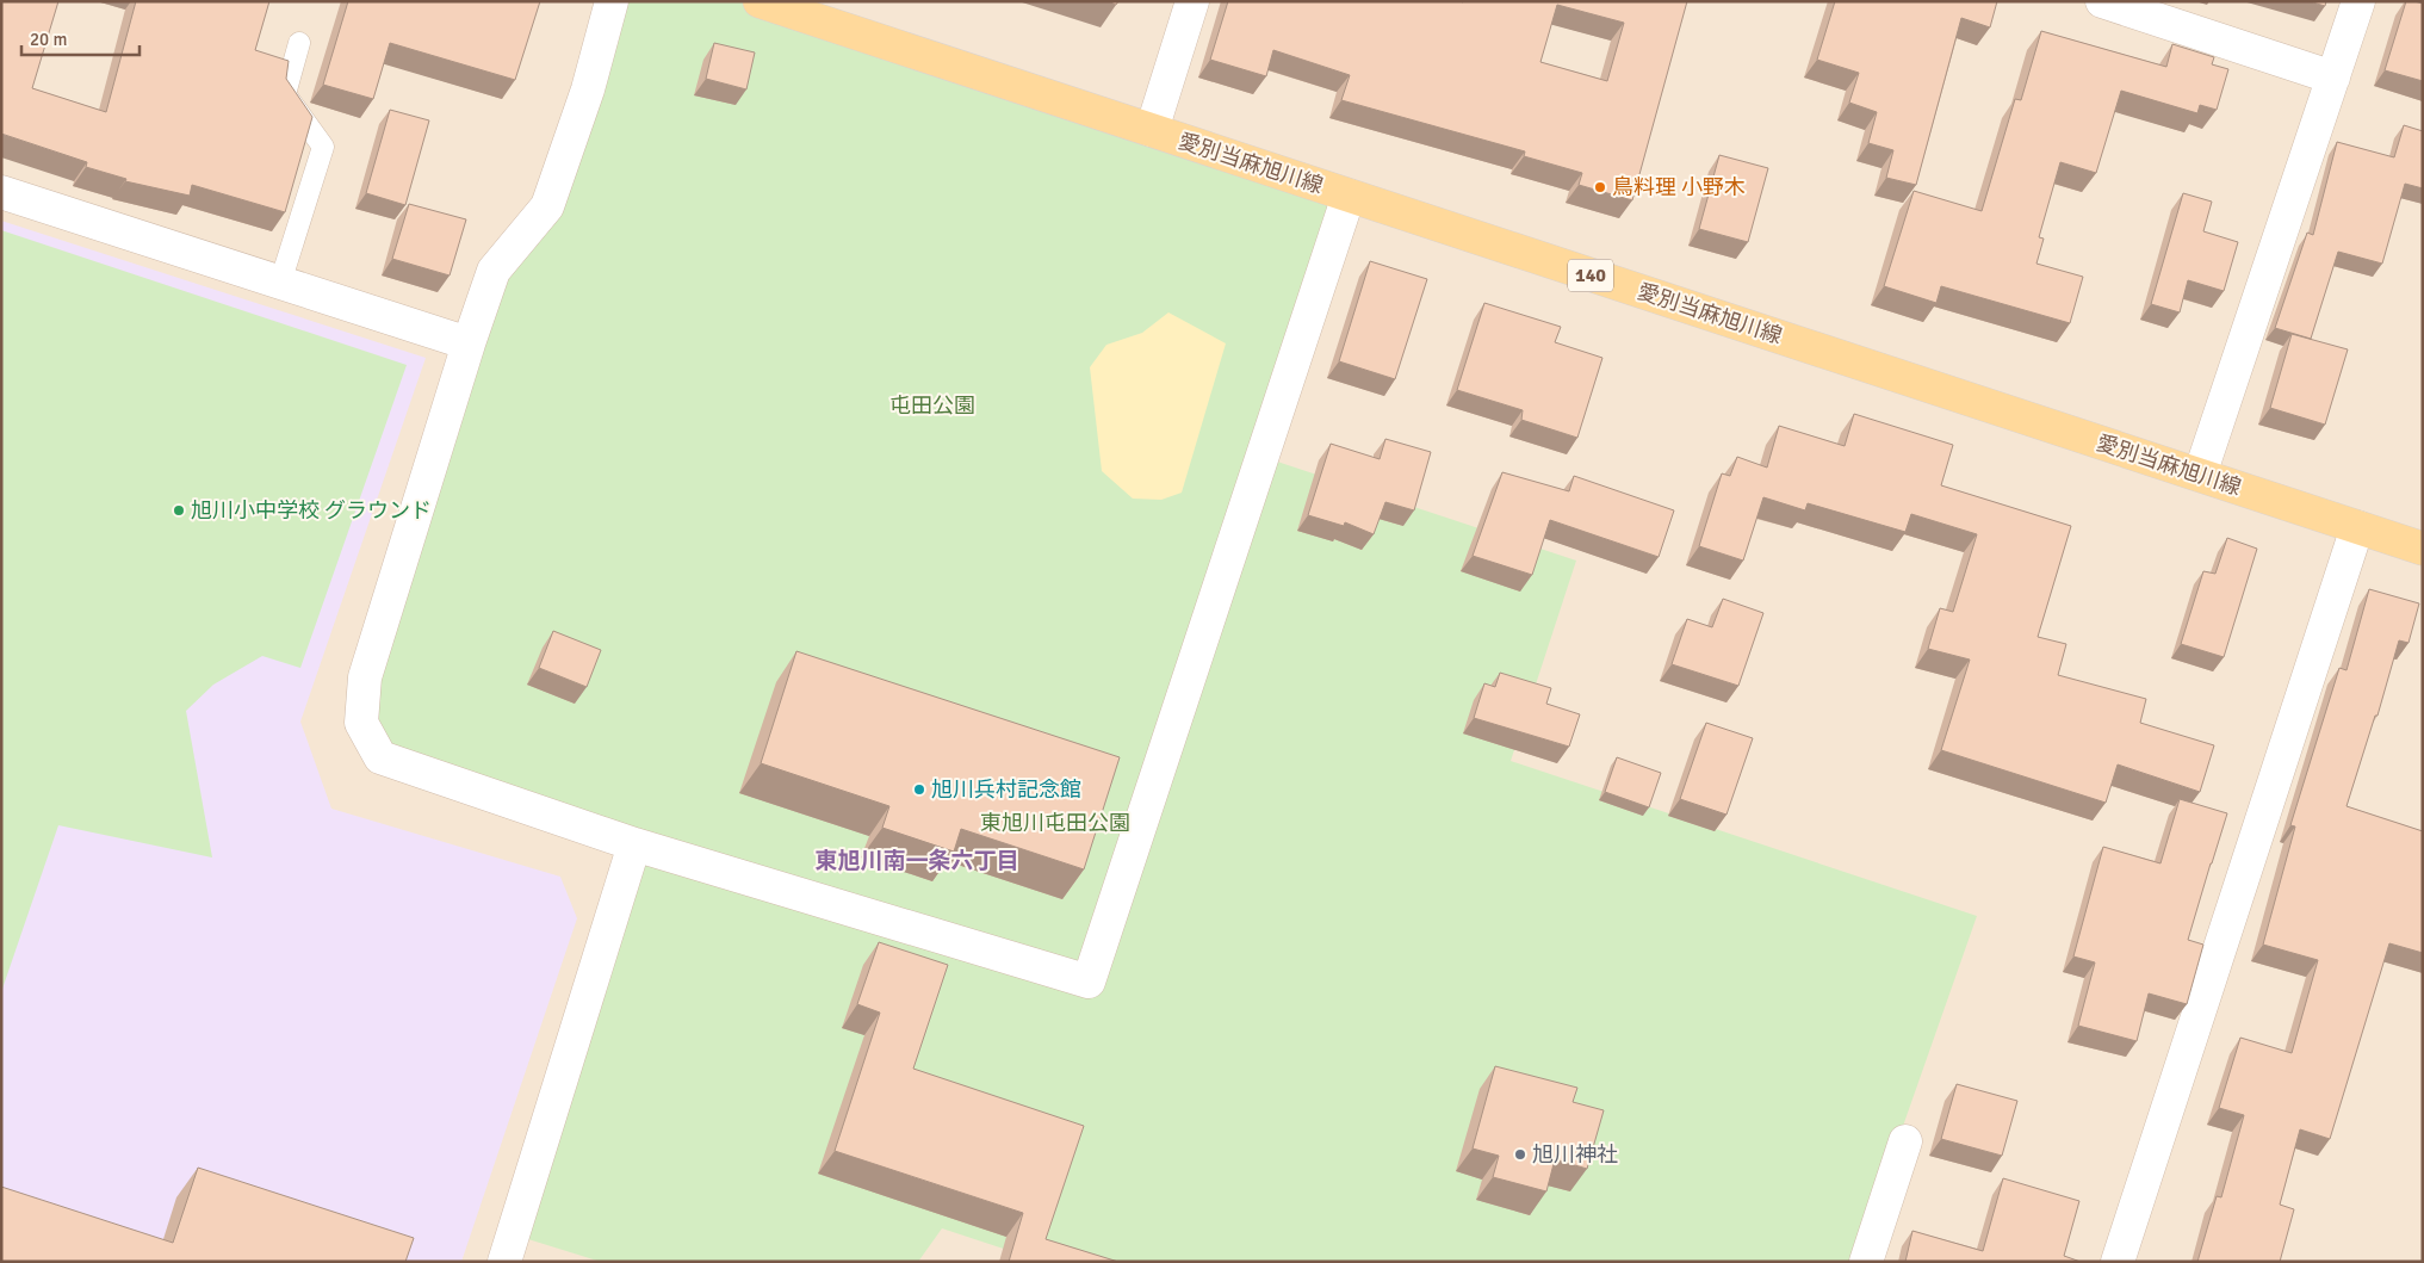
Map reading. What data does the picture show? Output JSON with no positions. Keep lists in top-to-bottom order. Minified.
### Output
{"streets":{"main road":["愛別当麻旭川線","140"]},"districts":["東旭川南一条六丁目"],"parks":["屯田公園","東旭川屯田公園"],"places":["鳥料理 小野木","旭川小中学校 グラウンド","旭川兵村記念館","旭川神社"],"scale_bar":"20 m"}
